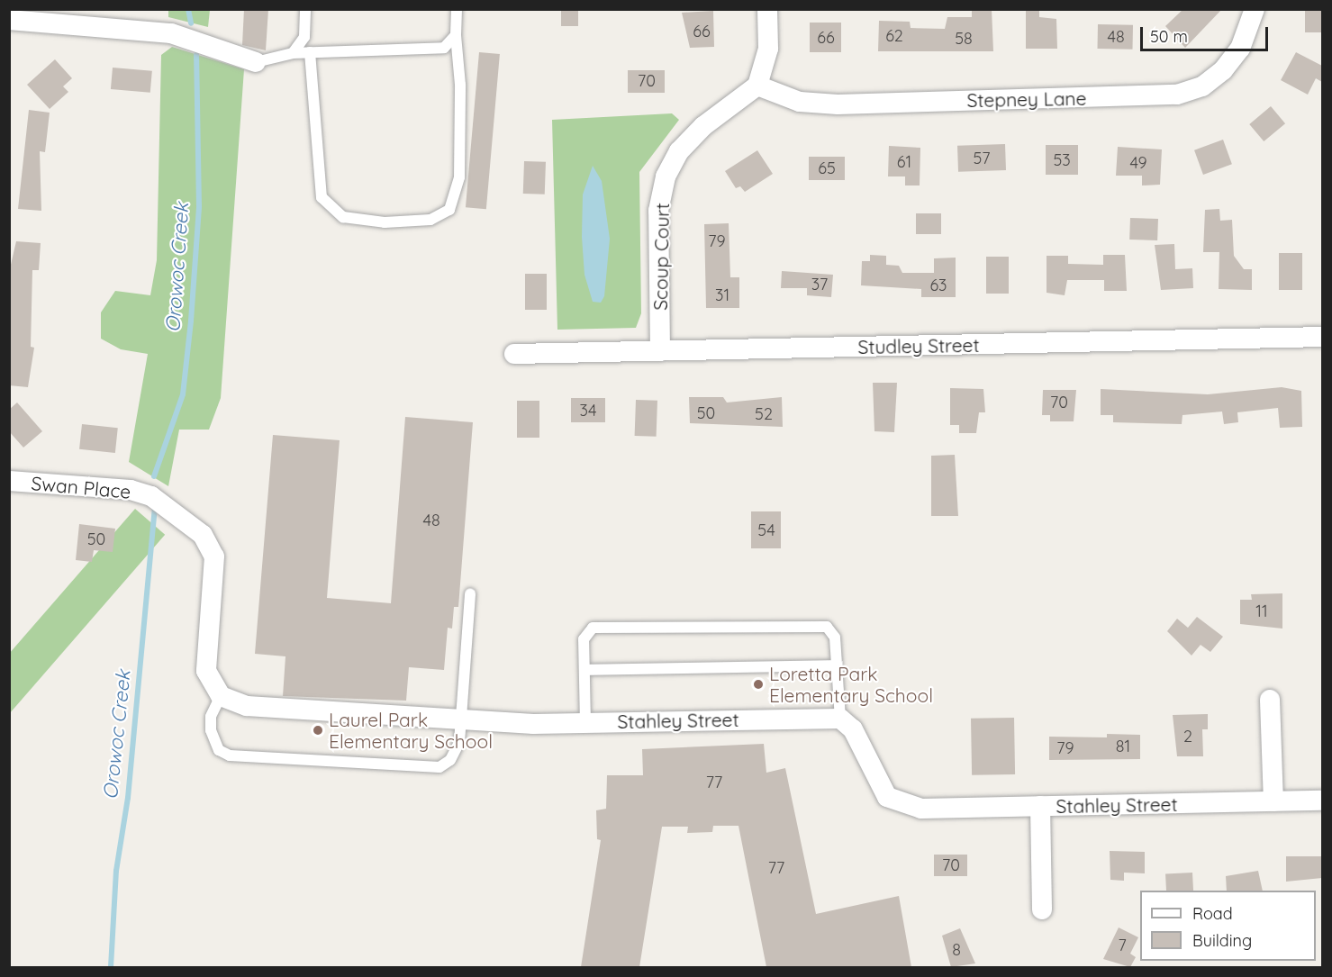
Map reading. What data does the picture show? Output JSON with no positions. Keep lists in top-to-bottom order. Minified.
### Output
{"streets":{"street":["Stepney Lane","Scoup Court","Studley Street","Swan Place","Stahley Street"]},"crossings":[["Stepney Lane","Scoup Court"],["Scoup Court","Studley Street"],["Swan Place","Stahley Street"]],"water":["Orowoc Creek"],"places":["Loretta Park Elementary School","Laurel Park Elementary School"],"house_numbers":["66","62","48","66","58","70","57","53","61","49","65","79","37","63","31","70","34","50","52","48","54","50","11","2","81","79","77","70","77","7","8"],"legend":["Road","Building"],"scale_bar":"50 m"}
